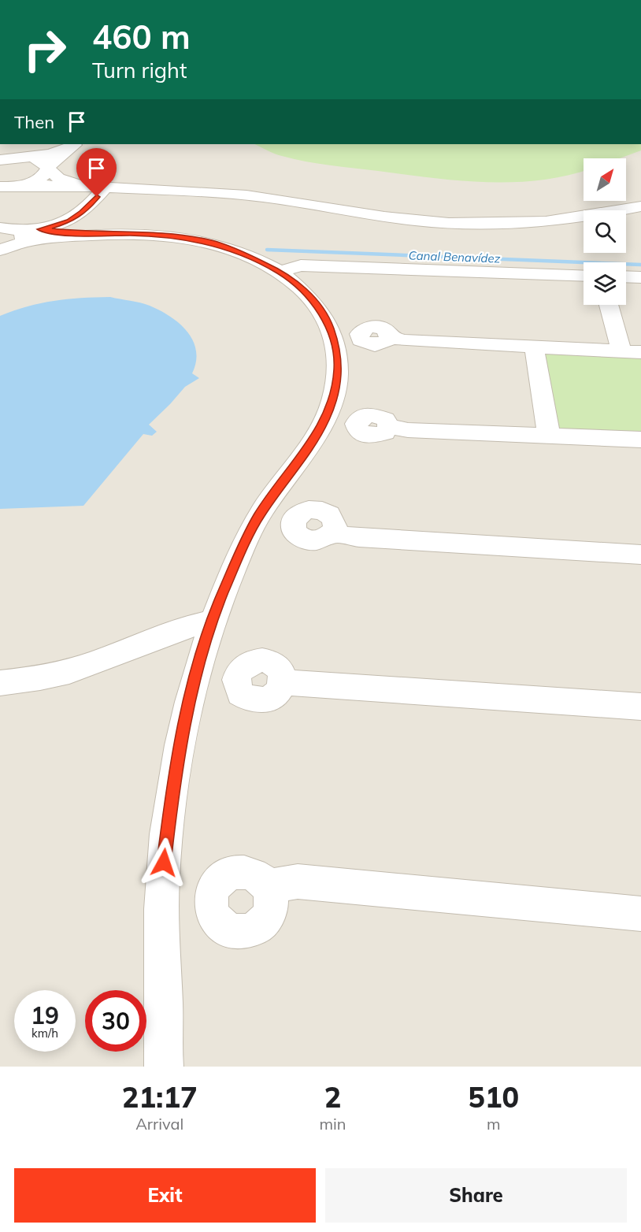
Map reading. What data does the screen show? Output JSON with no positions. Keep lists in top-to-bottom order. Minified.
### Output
{"water":["Canal Benavídez"],"north":"top right","page":{"turn":["460 m","Turn right"],"then":"Then","speed":"19 km/h","limit":"30","eta":["21:17","Arrival","2","min","510","m"],"buttons":["Exit","Share"]}}
